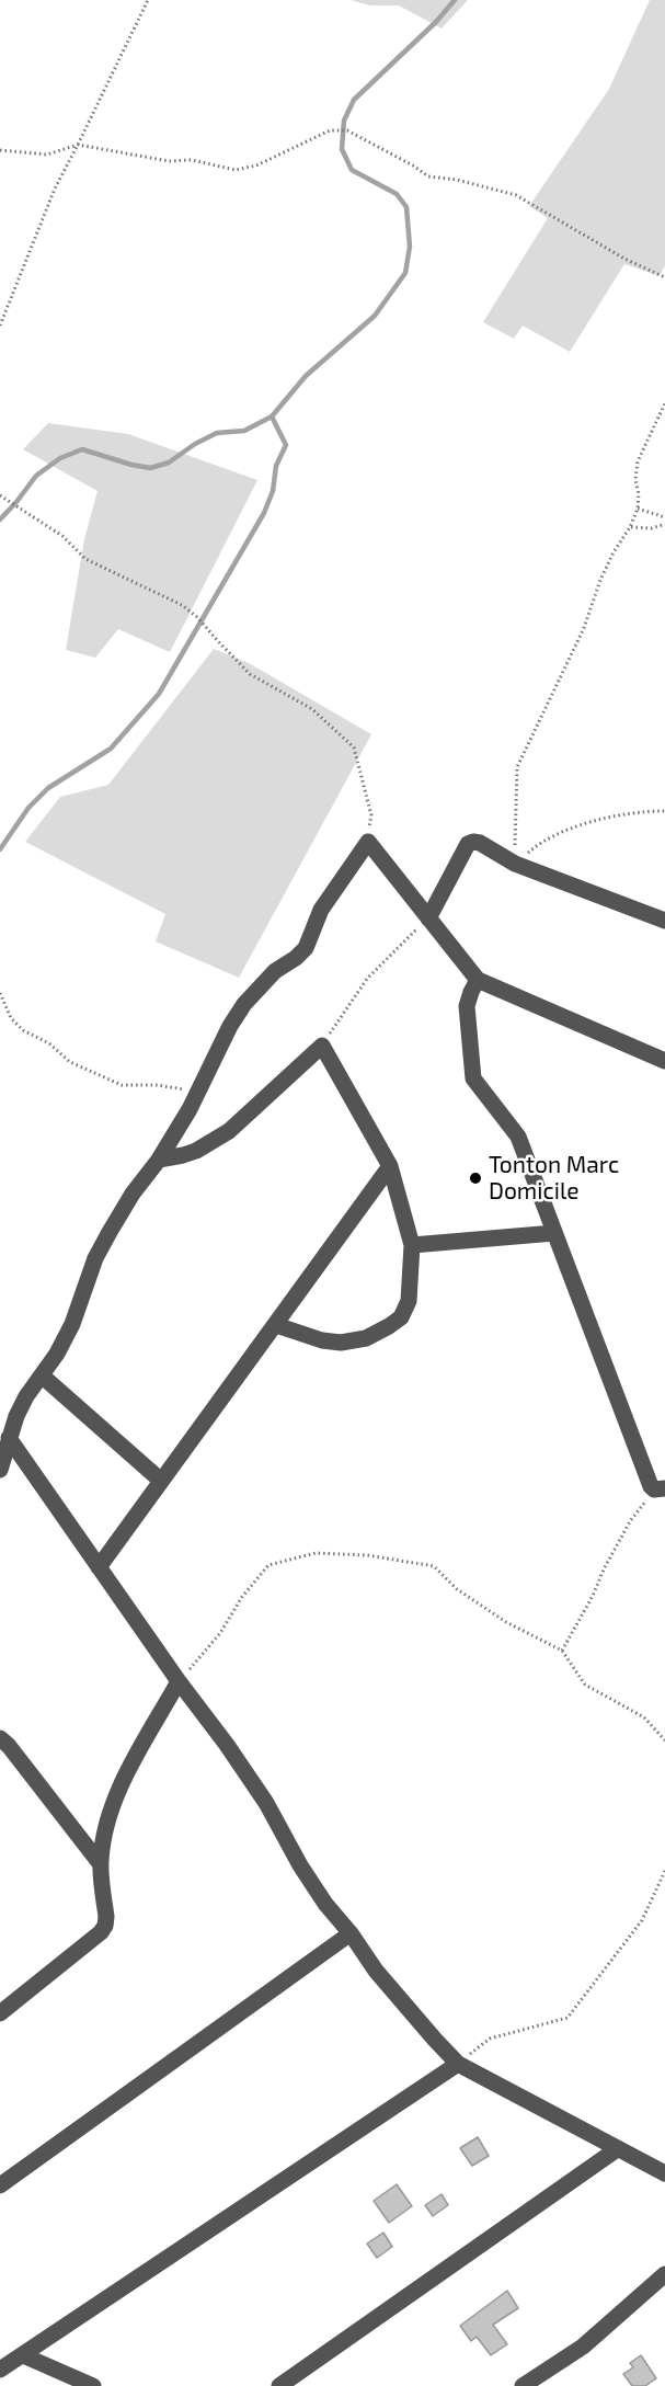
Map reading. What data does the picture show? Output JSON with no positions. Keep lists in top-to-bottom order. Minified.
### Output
{"places":["Tonton Marc Domicile"]}
